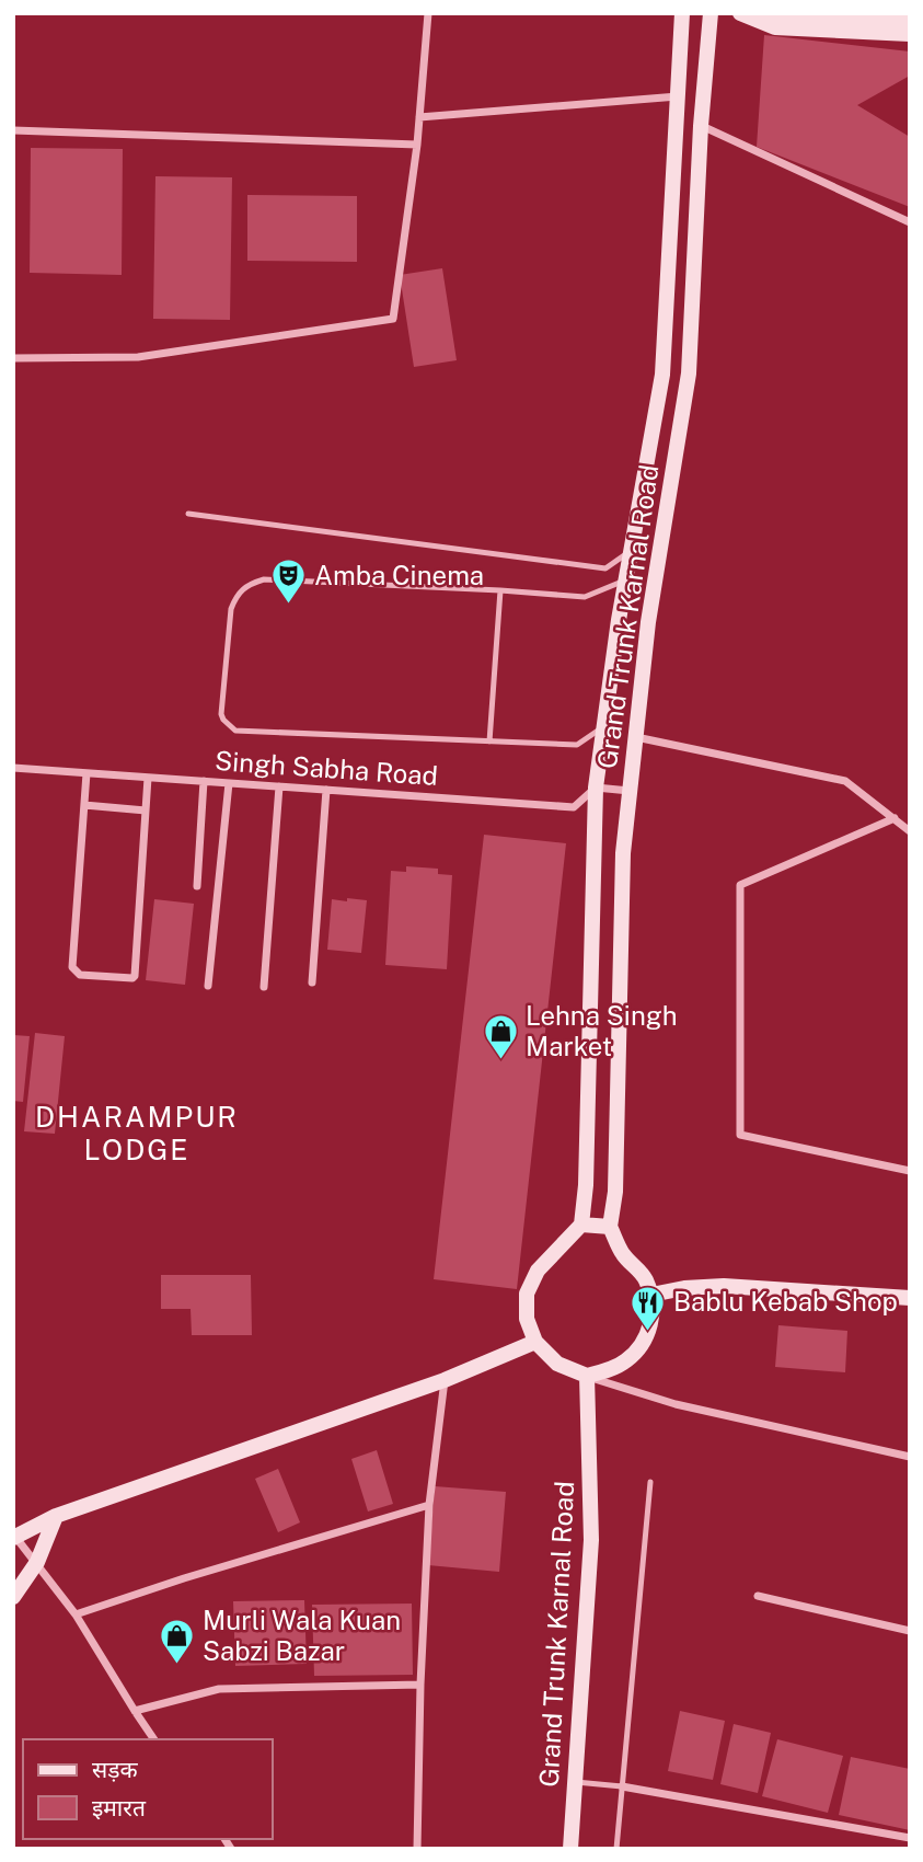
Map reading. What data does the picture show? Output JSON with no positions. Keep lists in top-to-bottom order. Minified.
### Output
{"streets":{"main road":["Grand Trunk Karnal Road"],"street":["Singh Sabha Road"]},"crossings":[["Grand Trunk Karnal Road","Singh Sabha Road"]],"districts":["DHARAMPUR LODGE"],"places":{"theatre":["Amba Cinema"],"shop":["Lehna Singh Market","Murli Wala Kuan Sabzi Bazar"],"restaurant":["Bablu Kebab Shop"]},"legend":["सड़क","इमारत"]}
